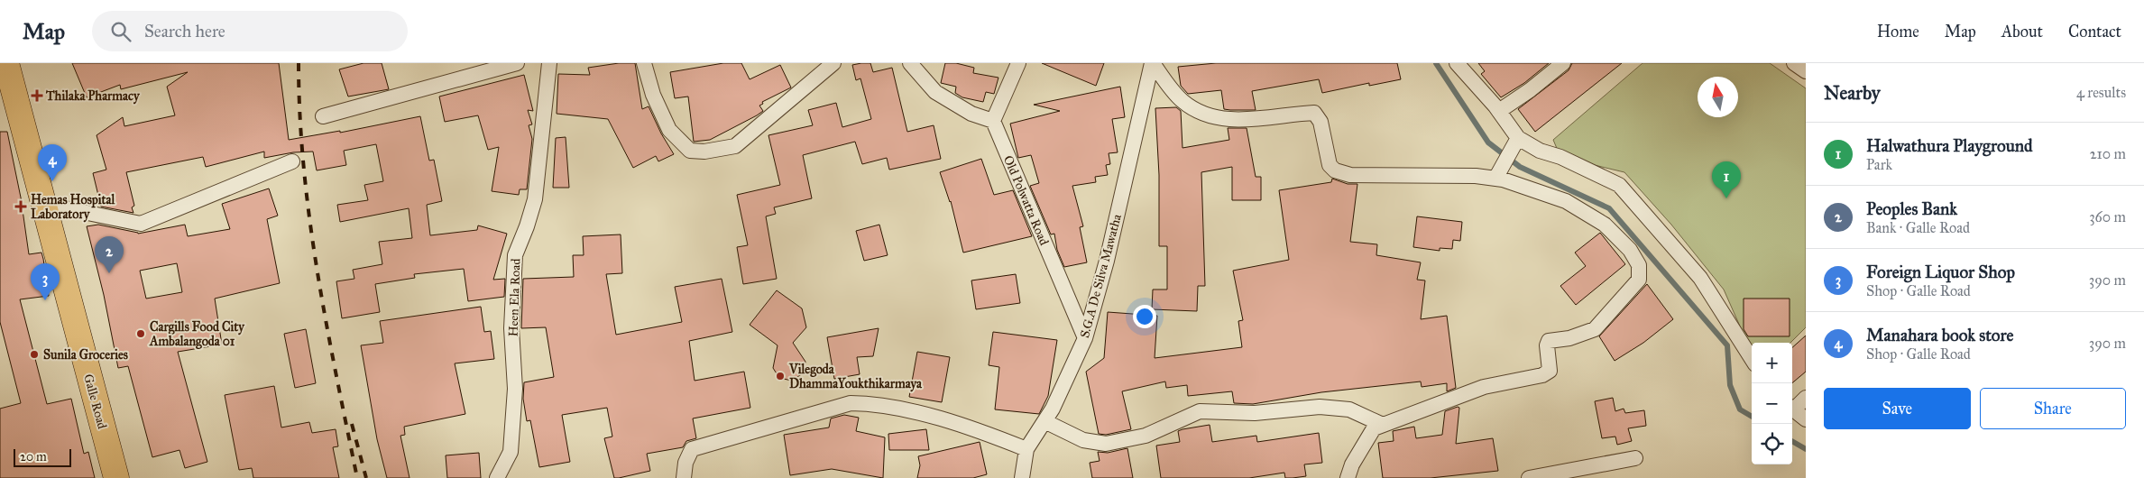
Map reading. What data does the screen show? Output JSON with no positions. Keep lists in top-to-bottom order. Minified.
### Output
{"streets":{"highway":["Galle Road"],"street":["Old Polwatta Road","S.G.A De Silva Mawatha","Heen Ela Road"]},"crossings":[["Old Polwatta Road","S.G.A De Silva Mawatha"]],"places":{"health":["Thilaka Pharmacy","Hemas Hospital Laboratory"],"other":["Cargills Food City Ambalangoda 01","Sunila Groceries","Vilegoda DhammaYoukthikarmaya"]},"scale_bar":"20 m","north":"top","page":{"header":"Map","search":"Search here","nav":["Home","Map","About","Contact"],"heading":["Nearby","4 results"],"list":[{"mark":"1","name":"Halwathura Playground","note":"Park","value":"210 m"},{"mark":"2","name":"Peoples Bank","note":"Bank · Galle Road","value":"360 m"},{"mark":"3","name":"Foreign Liquor Shop","note":"Shop · Galle Road","value":"390 m"},{"mark":"4","name":"Manahara book store","note":"Shop · Galle Road","value":"390 m"}],"pins":["4","1","2","3"],"map_buttons":["+","−"],"buttons":["Save","Share"],"scale":"20 m"}}
